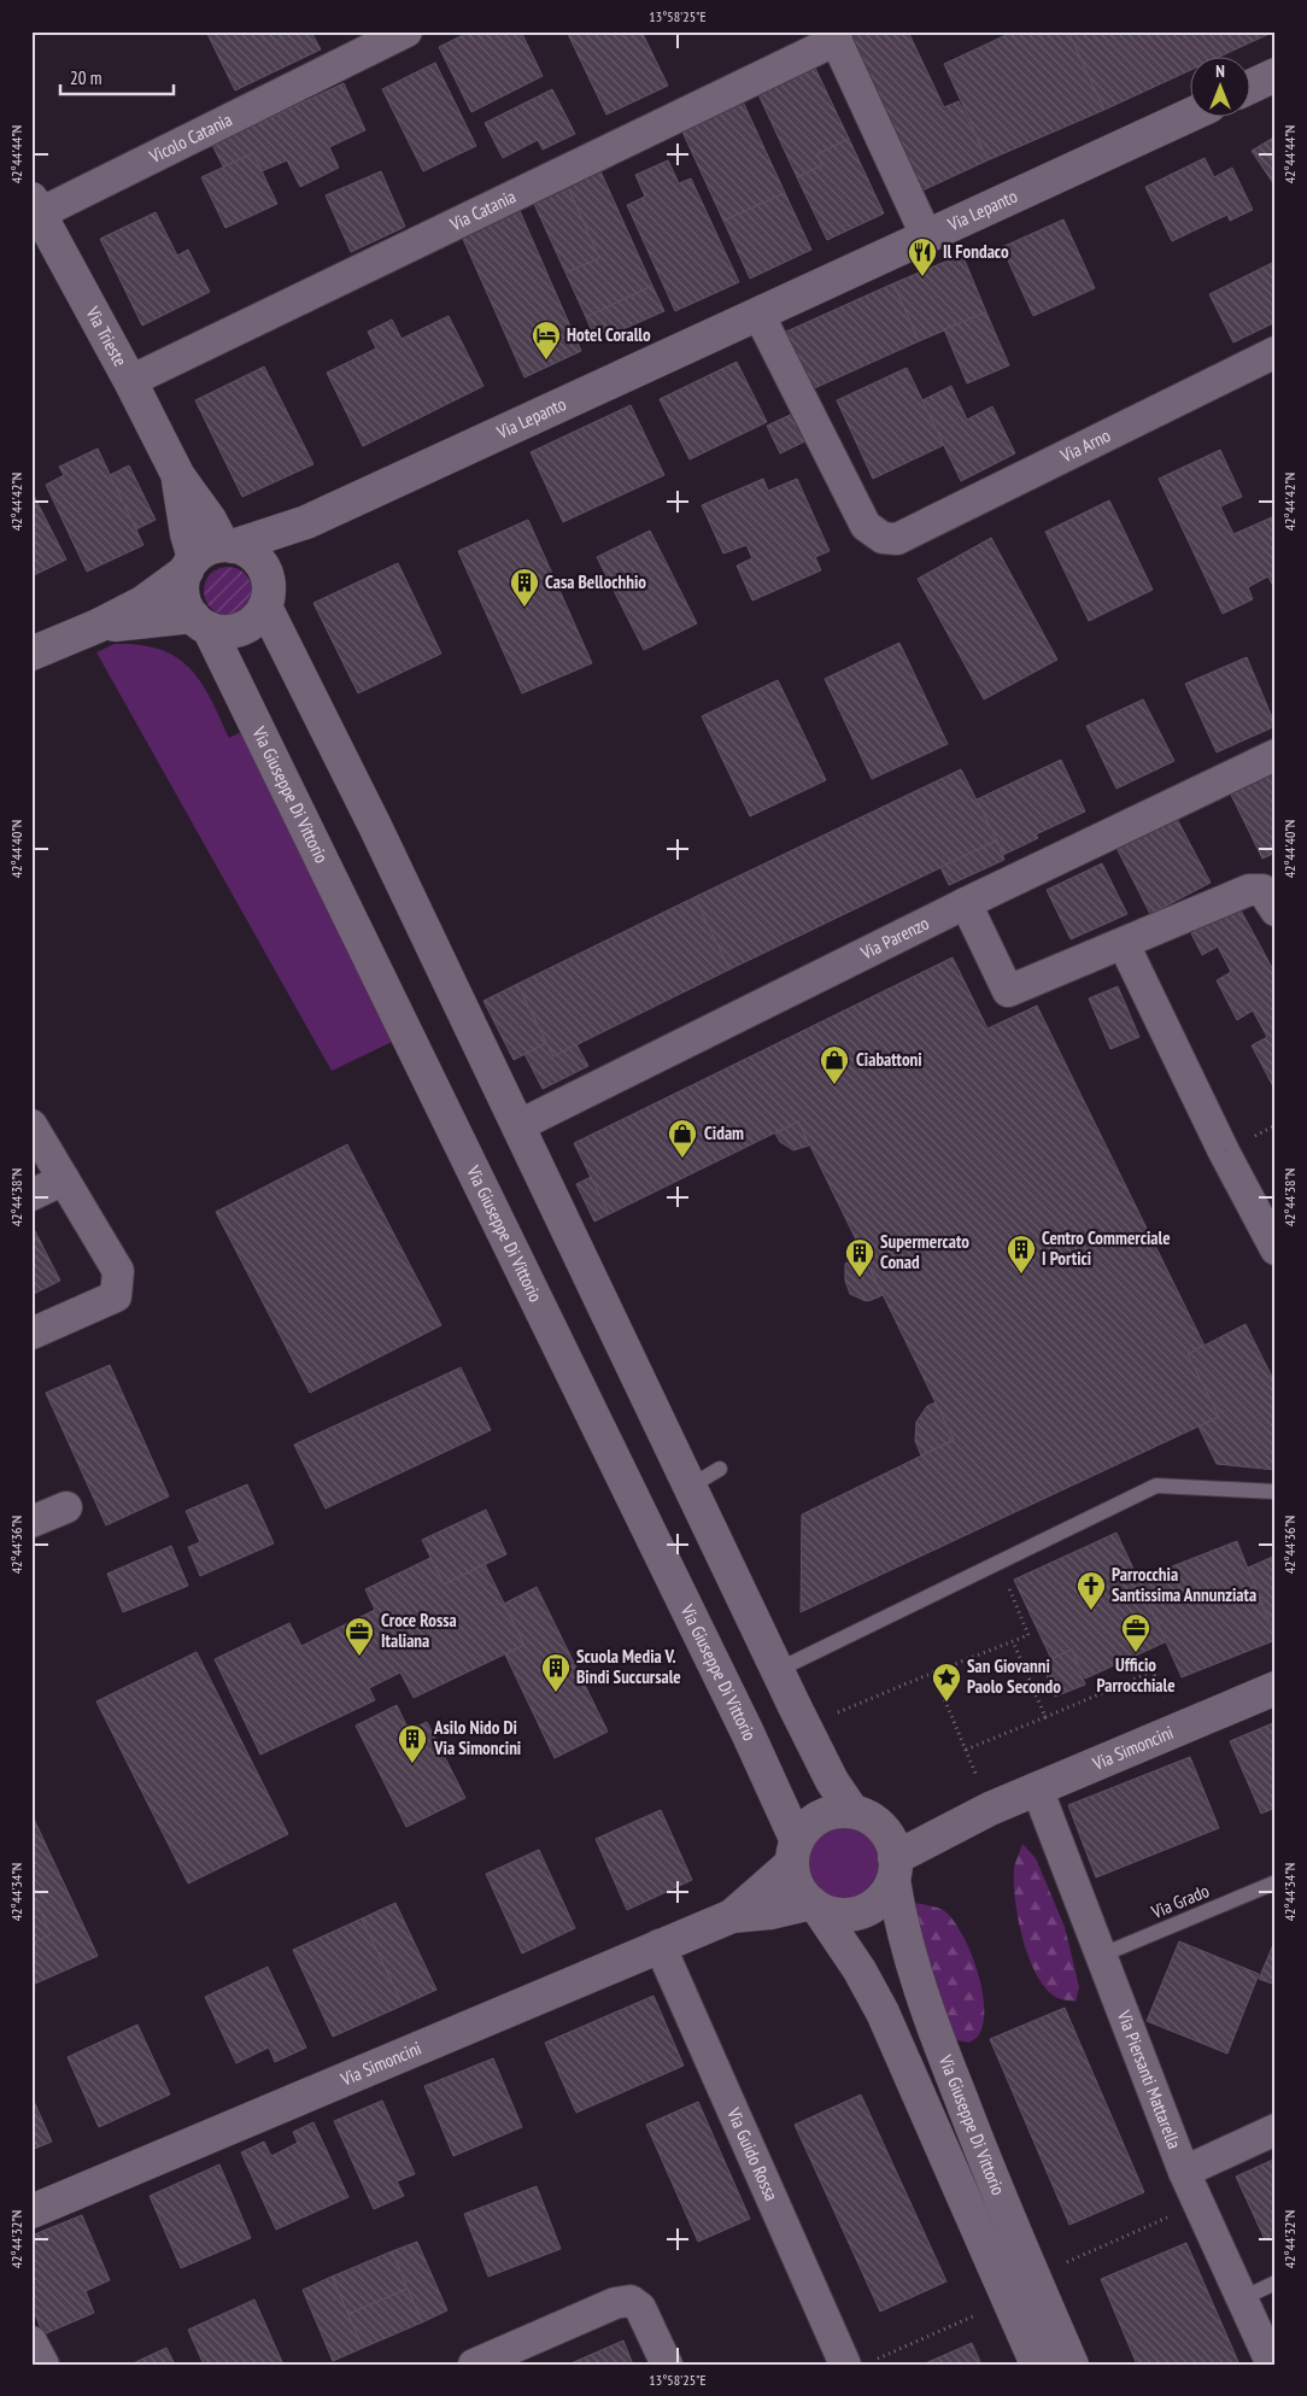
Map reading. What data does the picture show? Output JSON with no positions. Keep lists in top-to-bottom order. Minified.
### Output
{"streets":{"street":["Vicolo Catania","Via Lepanto","Via Catania","Via Trieste","Via Arno","Via Giuseppe Di Vittorio","Via Parenzo","Via Simoncini","Via Piersanti Mattarella","Via Guido Rossa"],"lane":["Via Grado"]},"crossings":[["Vicolo Catania","Via Trieste"],["Via Lepanto","Via Trieste"],["Via Lepanto","Via Arno"],["Via Lepanto","Via Giuseppe Di Vittorio"],["Via Catania","Via Trieste"],["Via Trieste","Via Giuseppe Di Vittorio"],["Via Giuseppe Di Vittorio","Via Simoncini"],["Via Simoncini","Via Piersanti Mattarella"],["Via Simoncini","Via Guido Rossa"],["Via Grado","Via Piersanti Mattarella"]],"places":{"restaurant":["Il Fondaco"],"hotel":["Hotel Corallo"],"building":["Casa Bellochhio","Centro Commerciale I Portici","Supermercato Conad","Scuola Media V. Bindi Succursale","Asilo Nido Di Via Simoncini"],"shop":["Ciabattoni","Cidam"],"church":["Parrocchia Santissima Annunziata"],"office":["Ufficio Parrocchiale","Croce Rossa Italiana"],"place":["San Giovanni Paolo Secondo"]},"scale_bar":"20 m","north":"top","coordinates":["13°58'25\"E","42°44'44\"N","42°44'42\"N","42°44'40\"N","42°44'38\"N","42°44'36\"N","42°44'34\"N","42°44'32\"N"]}
